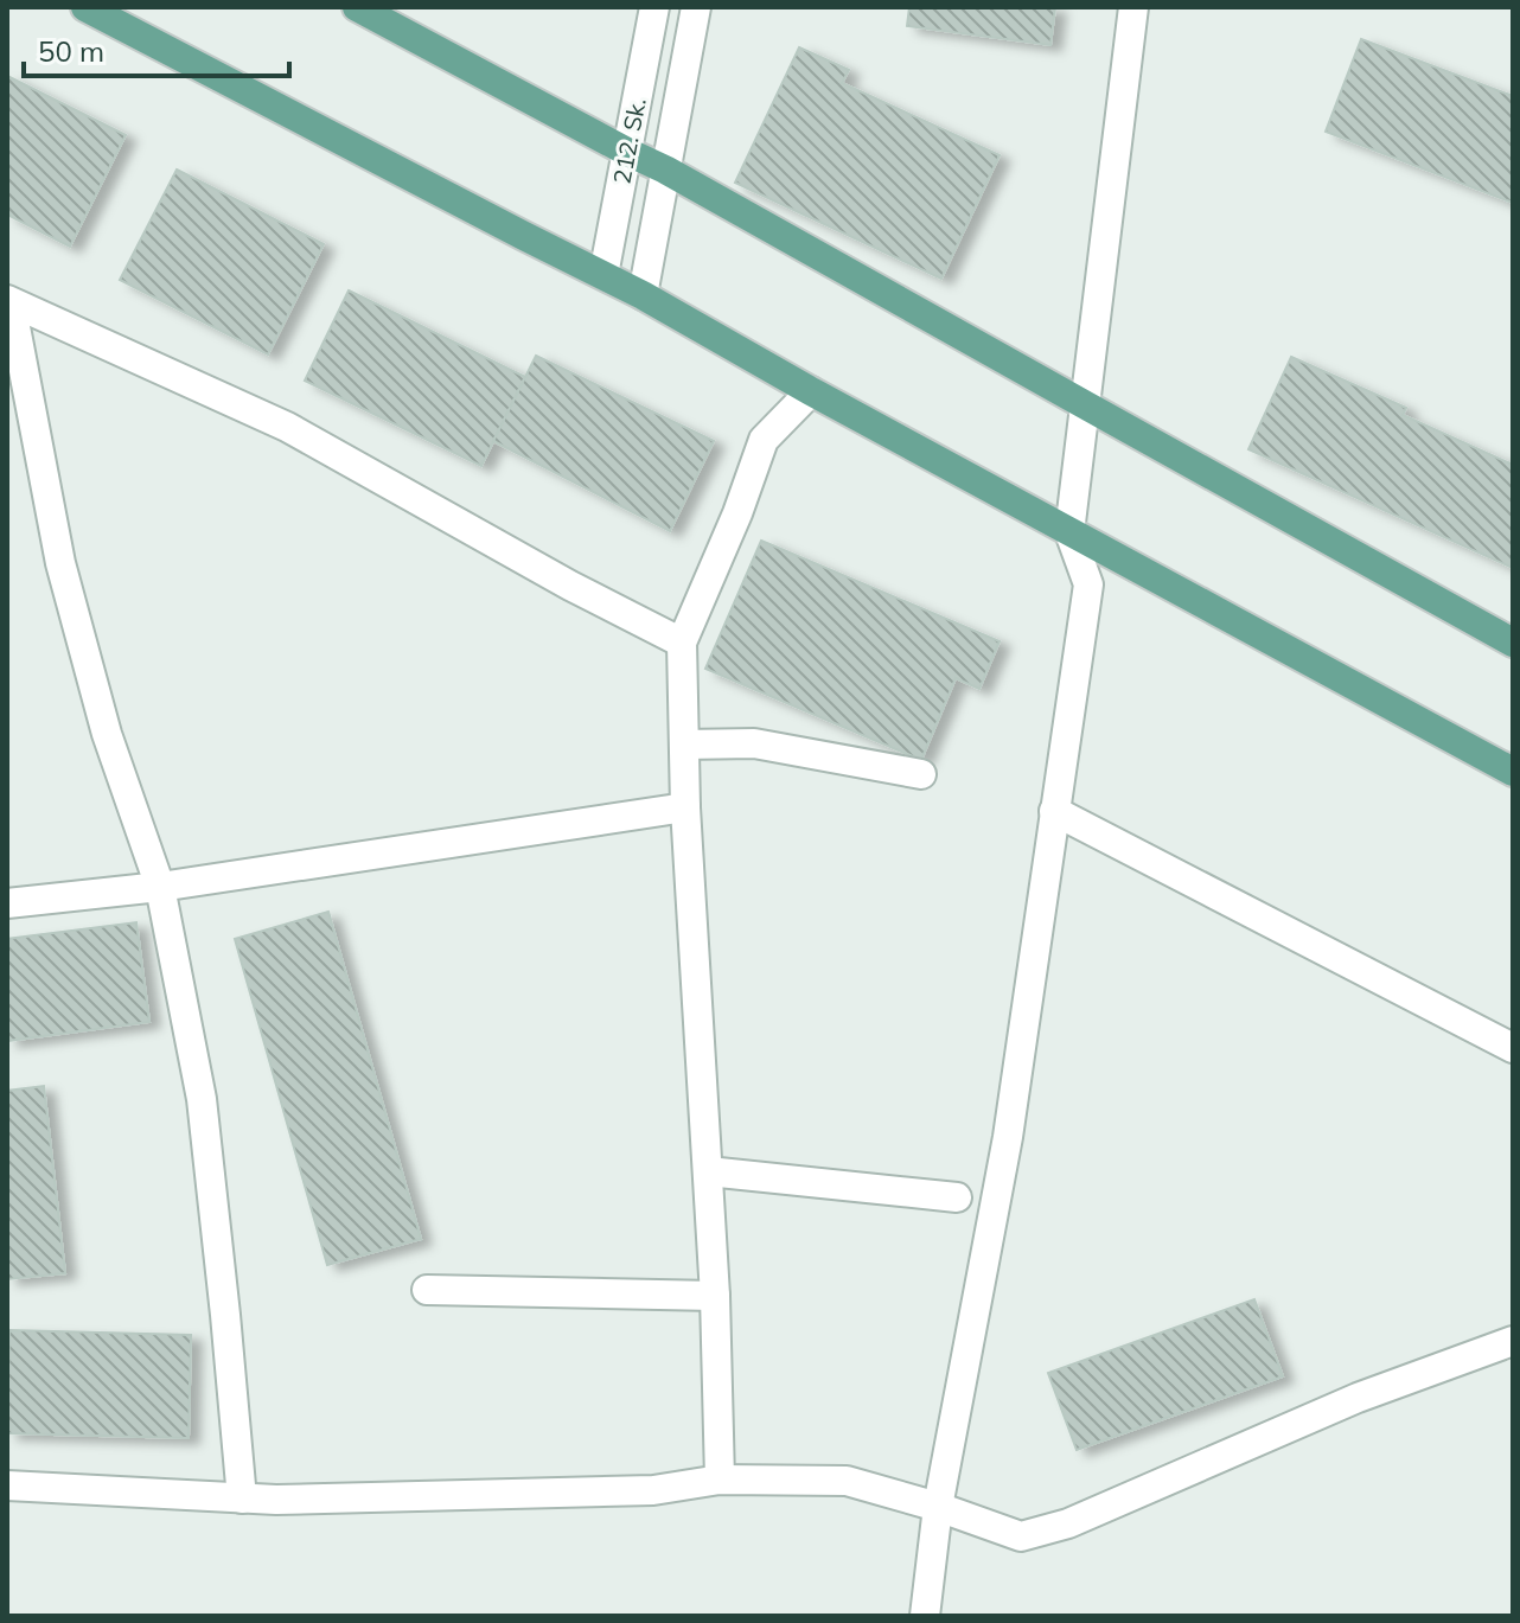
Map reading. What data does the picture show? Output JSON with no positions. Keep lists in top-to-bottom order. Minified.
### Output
{"streets":{"street":["212. Sk."]},"scale_bar":"50 m"}
